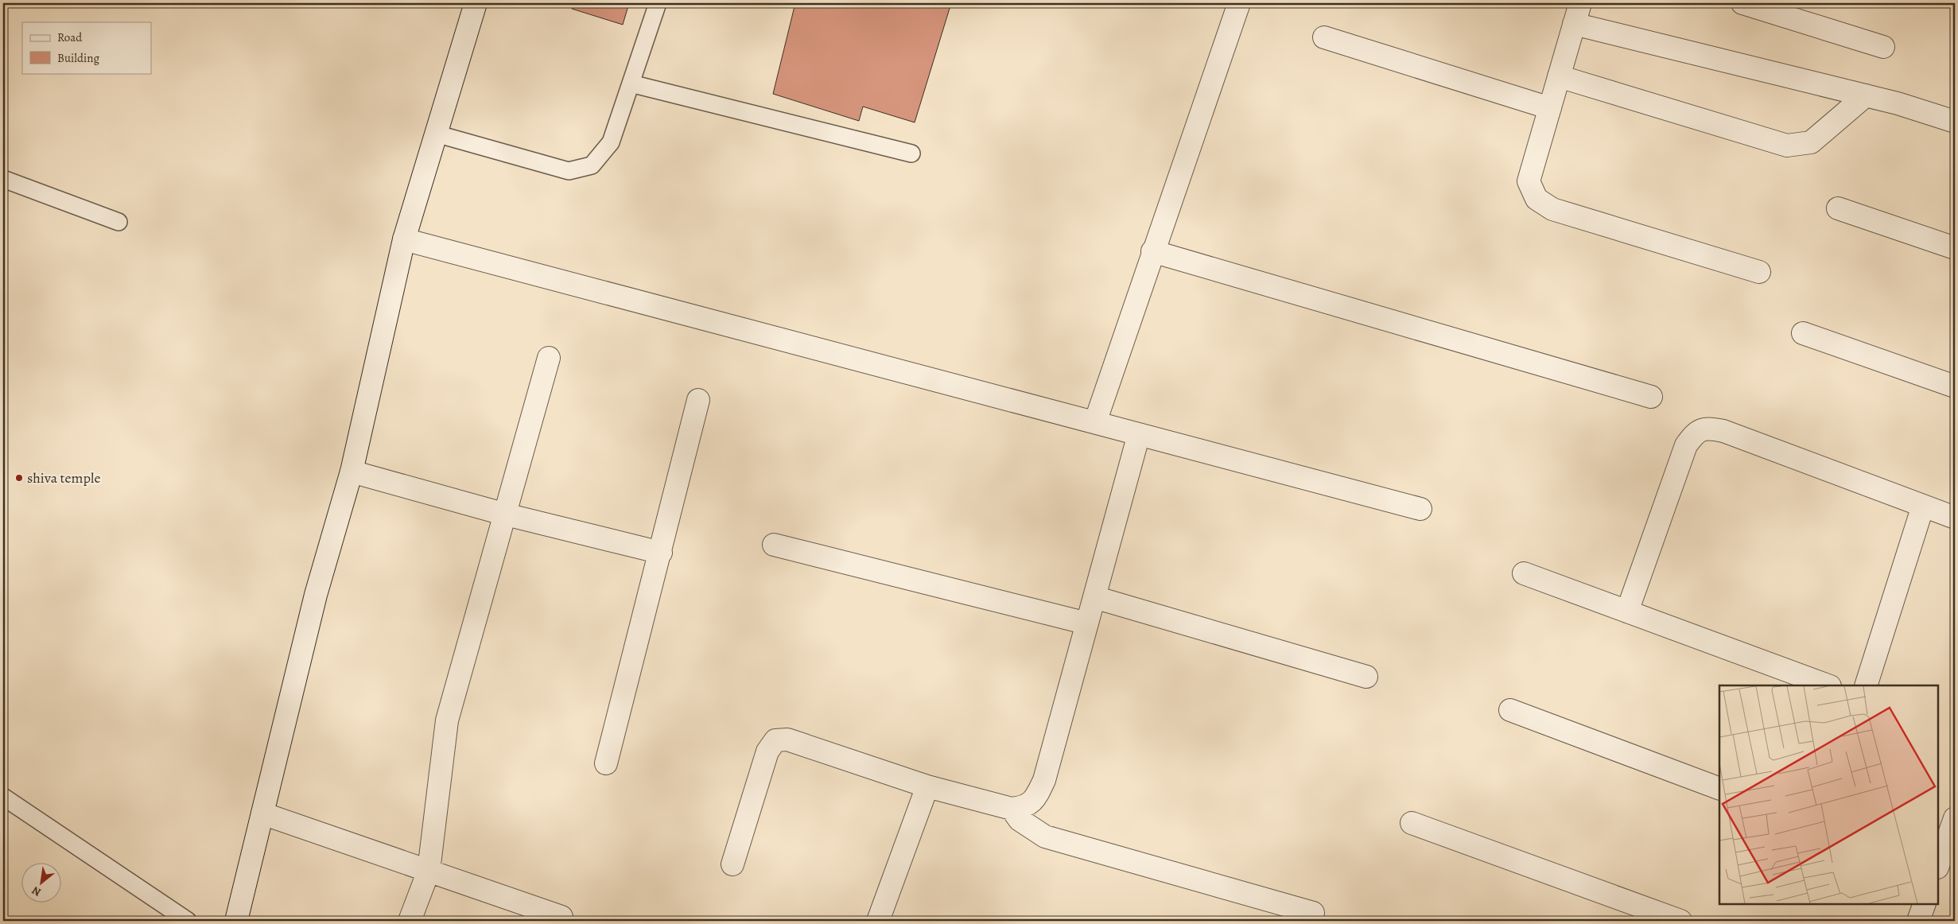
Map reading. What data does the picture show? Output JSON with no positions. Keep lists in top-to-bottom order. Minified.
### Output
{"places":["shiva temple"],"legend":["Road","Building"],"north":"bottom left"}
